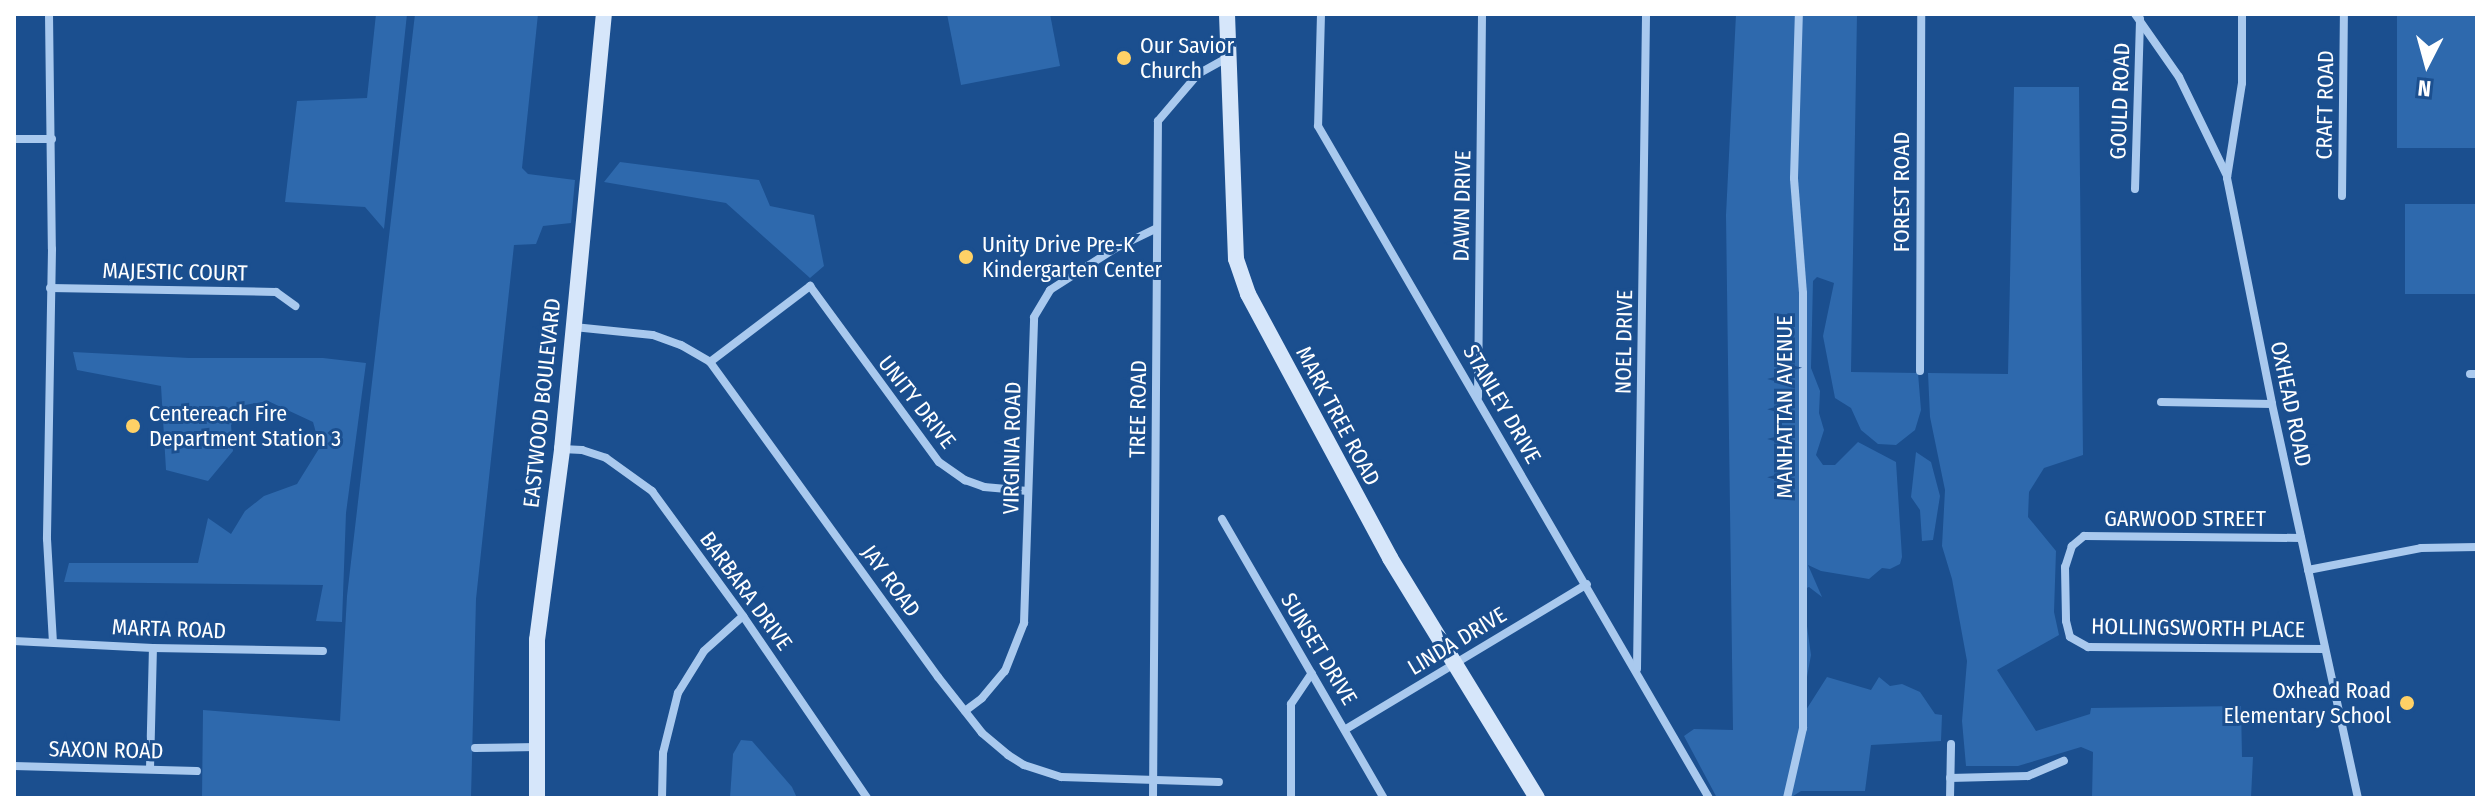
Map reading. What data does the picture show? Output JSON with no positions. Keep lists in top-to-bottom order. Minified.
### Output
{"streets":{"street":["GOULD ROAD","CRAFT ROAD","FOREST ROAD","DAWN DRIVE","MAJESTIC COURT","NOEL DRIVE","UNITY DRIVE","EASTWOOD BOULEVARD","STANLEY DRIVE","OXHEAD ROAD","MANHATTAN AVENUE","TREE ROAD","MARK TREE ROAD","VIRGINIA ROAD","GARWOOD STREET","JAY ROAD","BARBARA DRIVE","HOLLINGSWORTH PLACE","MARTA ROAD","LINDA DRIVE","SUNSET DRIVE","SAXON ROAD"]},"crossings":[["DAWN DRIVE","STANLEY DRIVE"],["NOEL DRIVE","STANLEY DRIVE"],["UNITY DRIVE","VIRGINIA ROAD"],["UNITY DRIVE","JAY ROAD"],["EASTWOOD BOULEVARD","JAY ROAD"],["EASTWOOD BOULEVARD","BARBARA DRIVE"],["STANLEY DRIVE","LINDA DRIVE"],["OXHEAD ROAD","GARWOOD STREET"],["OXHEAD ROAD","HOLLINGSWORTH PLACE"],["TREE ROAD","MARK TREE ROAD"],["TREE ROAD","VIRGINIA ROAD"],["TREE ROAD","JAY ROAD"],["MARK TREE ROAD","LINDA DRIVE"],["VIRGINIA ROAD","JAY ROAD"],["GARWOOD STREET","HOLLINGSWORTH PLACE"],["LINDA DRIVE","SUNSET DRIVE"]],"places":["Our Savior Church","Unity Drive Pre-K Kindergarten Center","Centereach Fire Department Station 3","Oxhead Road Elementary School"],"north":"bottom"}
